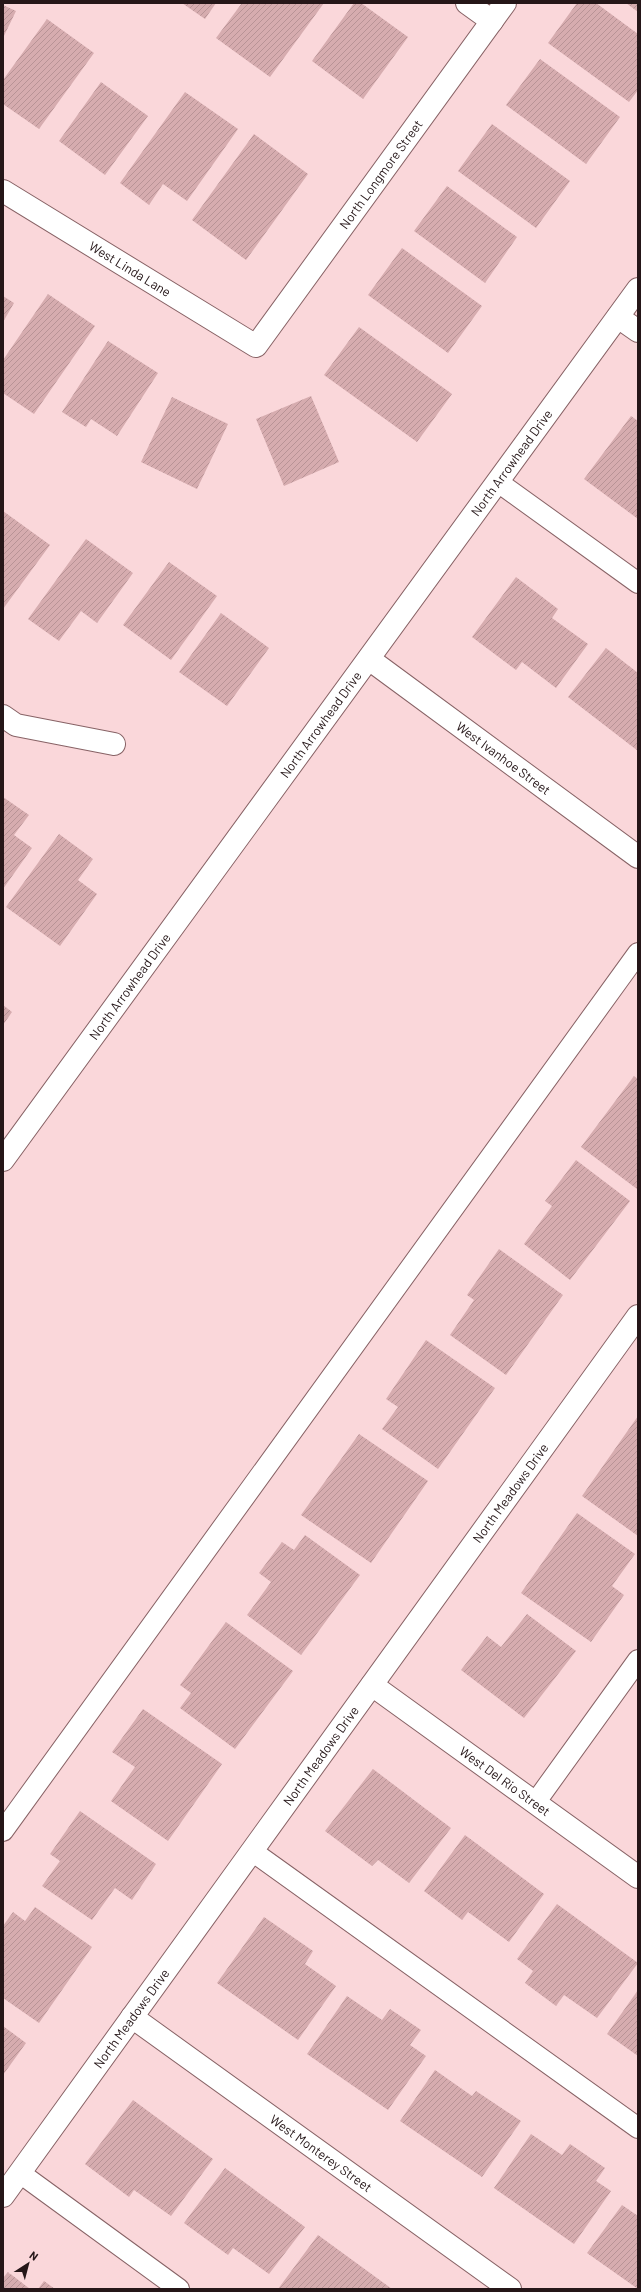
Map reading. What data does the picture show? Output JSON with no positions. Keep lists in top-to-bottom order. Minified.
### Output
{"streets":{"street":["North Longmore Street","West Linda Lane","North Arrowhead Drive","West Ivanhoe Street","North Meadows Drive","West Del Rio Street","West Monterey Street"]},"crossings":[["North Longmore Street","West Linda Lane"],["North Arrowhead Drive","West Ivanhoe Street"],["North Meadows Drive","West Del Rio Street"],["North Meadows Drive","West Monterey Street"]],"north":"top right"}
